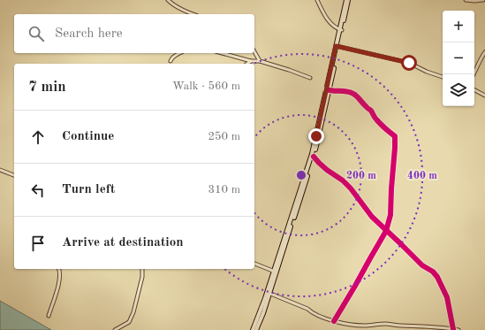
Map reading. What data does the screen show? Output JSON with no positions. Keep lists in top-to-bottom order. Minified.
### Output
{"page":{"map_buttons":["+","−"],"search":"Search here","heading":["7 min","Walk · 560 m"],"list":[["Continue","250 m"],["Turn left","310 m"],"Arrive at destination"]},"rings":["200 m","400 m"]}
